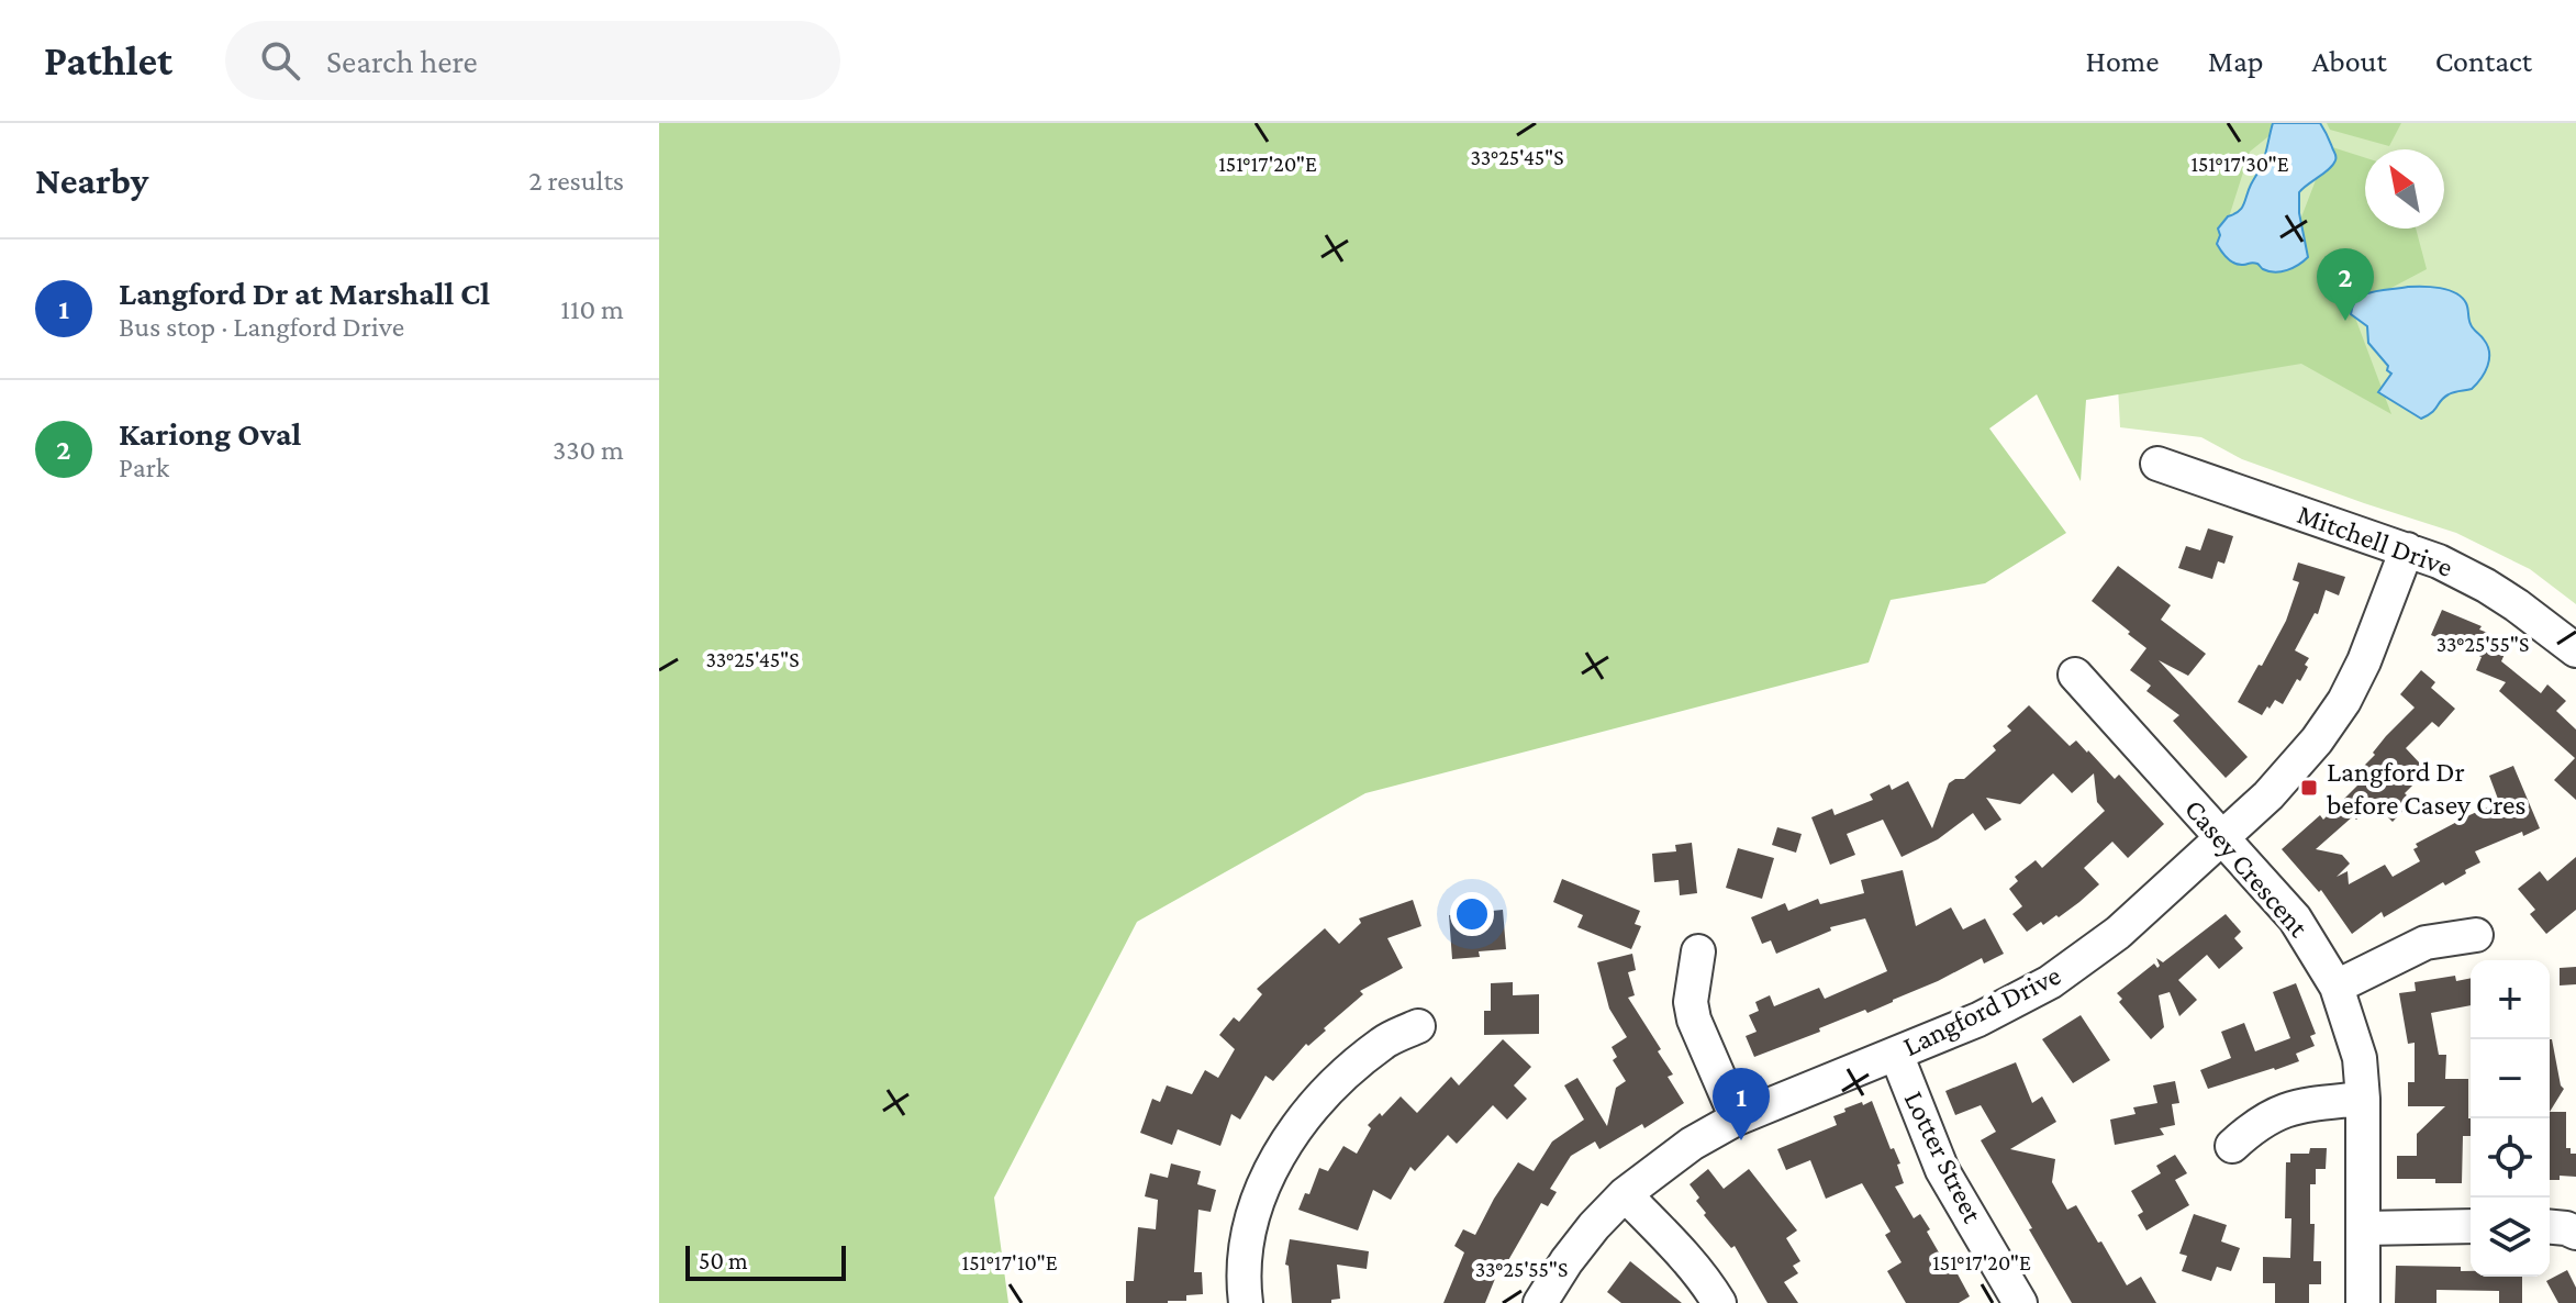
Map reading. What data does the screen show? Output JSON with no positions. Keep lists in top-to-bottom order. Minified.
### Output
{"streets":{"street":["Mitchell Drive","Casey Crescent","Langford Drive","Lotter Street"]},"crossings":[["Mitchell Drive","Langford Drive"],["Casey Crescent","Langford Drive"],["Langford Drive","Lotter Street"]],"places":{"transit":["Langford Dr before Casey Cres"]},"scale_bar":"50 m","north":"top left","page":{"header":"Pathlet","search":"Search here","nav":["Home","Map","About","Contact"],"heading":["Nearby","2 results"],"list":[{"mark":"1","name":"Langford Dr at Marshall Cl","note":"Bus stop · Langford Drive","value":"110 m"},{"mark":"2","name":"Kariong Oval","note":"Park","value":"330 m"}],"pins":["2","1"],"map_buttons":["+","−"],"scale":"50 m"},"coordinates":["33°25'45\"S","151°17'30\"E","151°17'20\"E","33°25'55\"S","151°17'10\"E"]}
